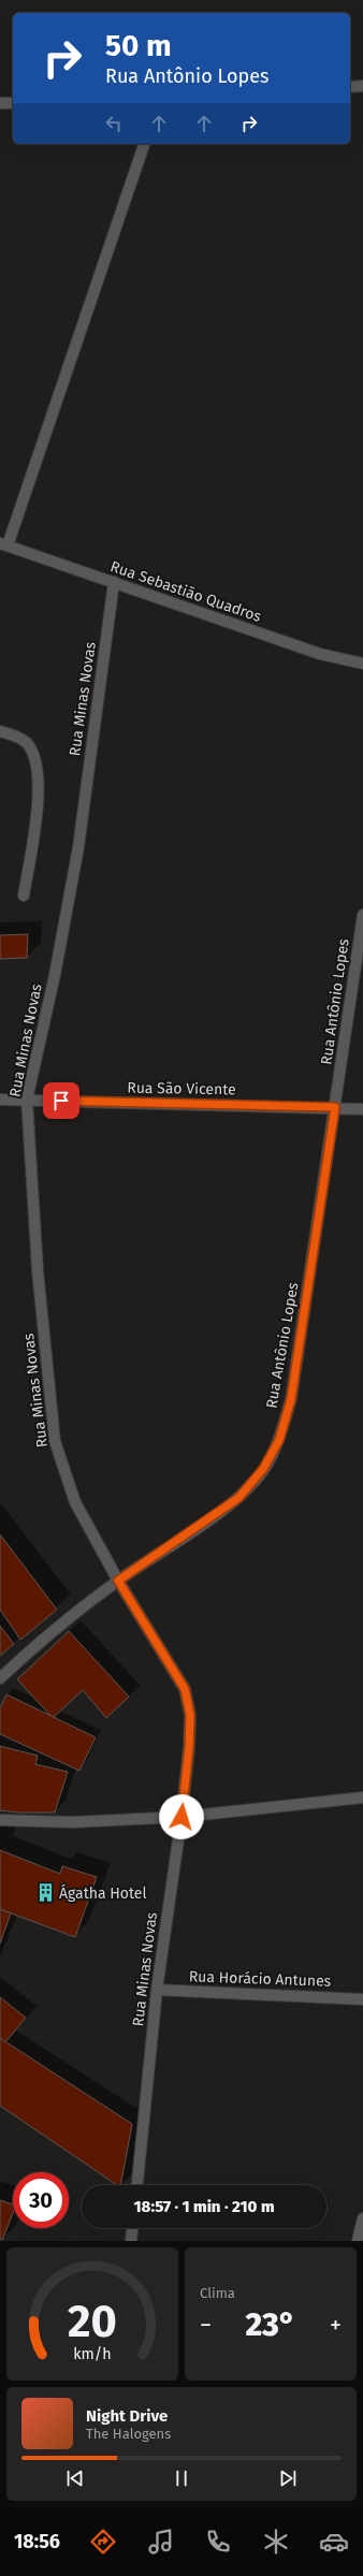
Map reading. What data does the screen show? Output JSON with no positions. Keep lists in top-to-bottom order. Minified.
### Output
{"streets":{"street":["Rua Sebastião Quadros","Rua Minas Novas","Rua Antônio Lopes","Rua São Vicente","Rua Horácio Antunes"]},"crossings":[["Rua Sebastião Quadros","Rua Minas Novas"],["Rua Minas Novas","Rua Antônio Lopes"],["Rua Minas Novas","Rua São Vicente"],["Rua Minas Novas","Rua Horácio Antunes"],["Rua Antônio Lopes","Rua São Vicente"]],"places":{"building":["Ágatha Hotel"]},"page":{"turn":["50 m","Rua Antônio Lopes"],"limit":"30","trip":"18:57 · 1 min · 210 m","tile":"Clima","heat":["−","23°","+"],"song":["Night Drive","The Halogens"],"tabs":"18:56","gauge":["20","km/h"]}}
